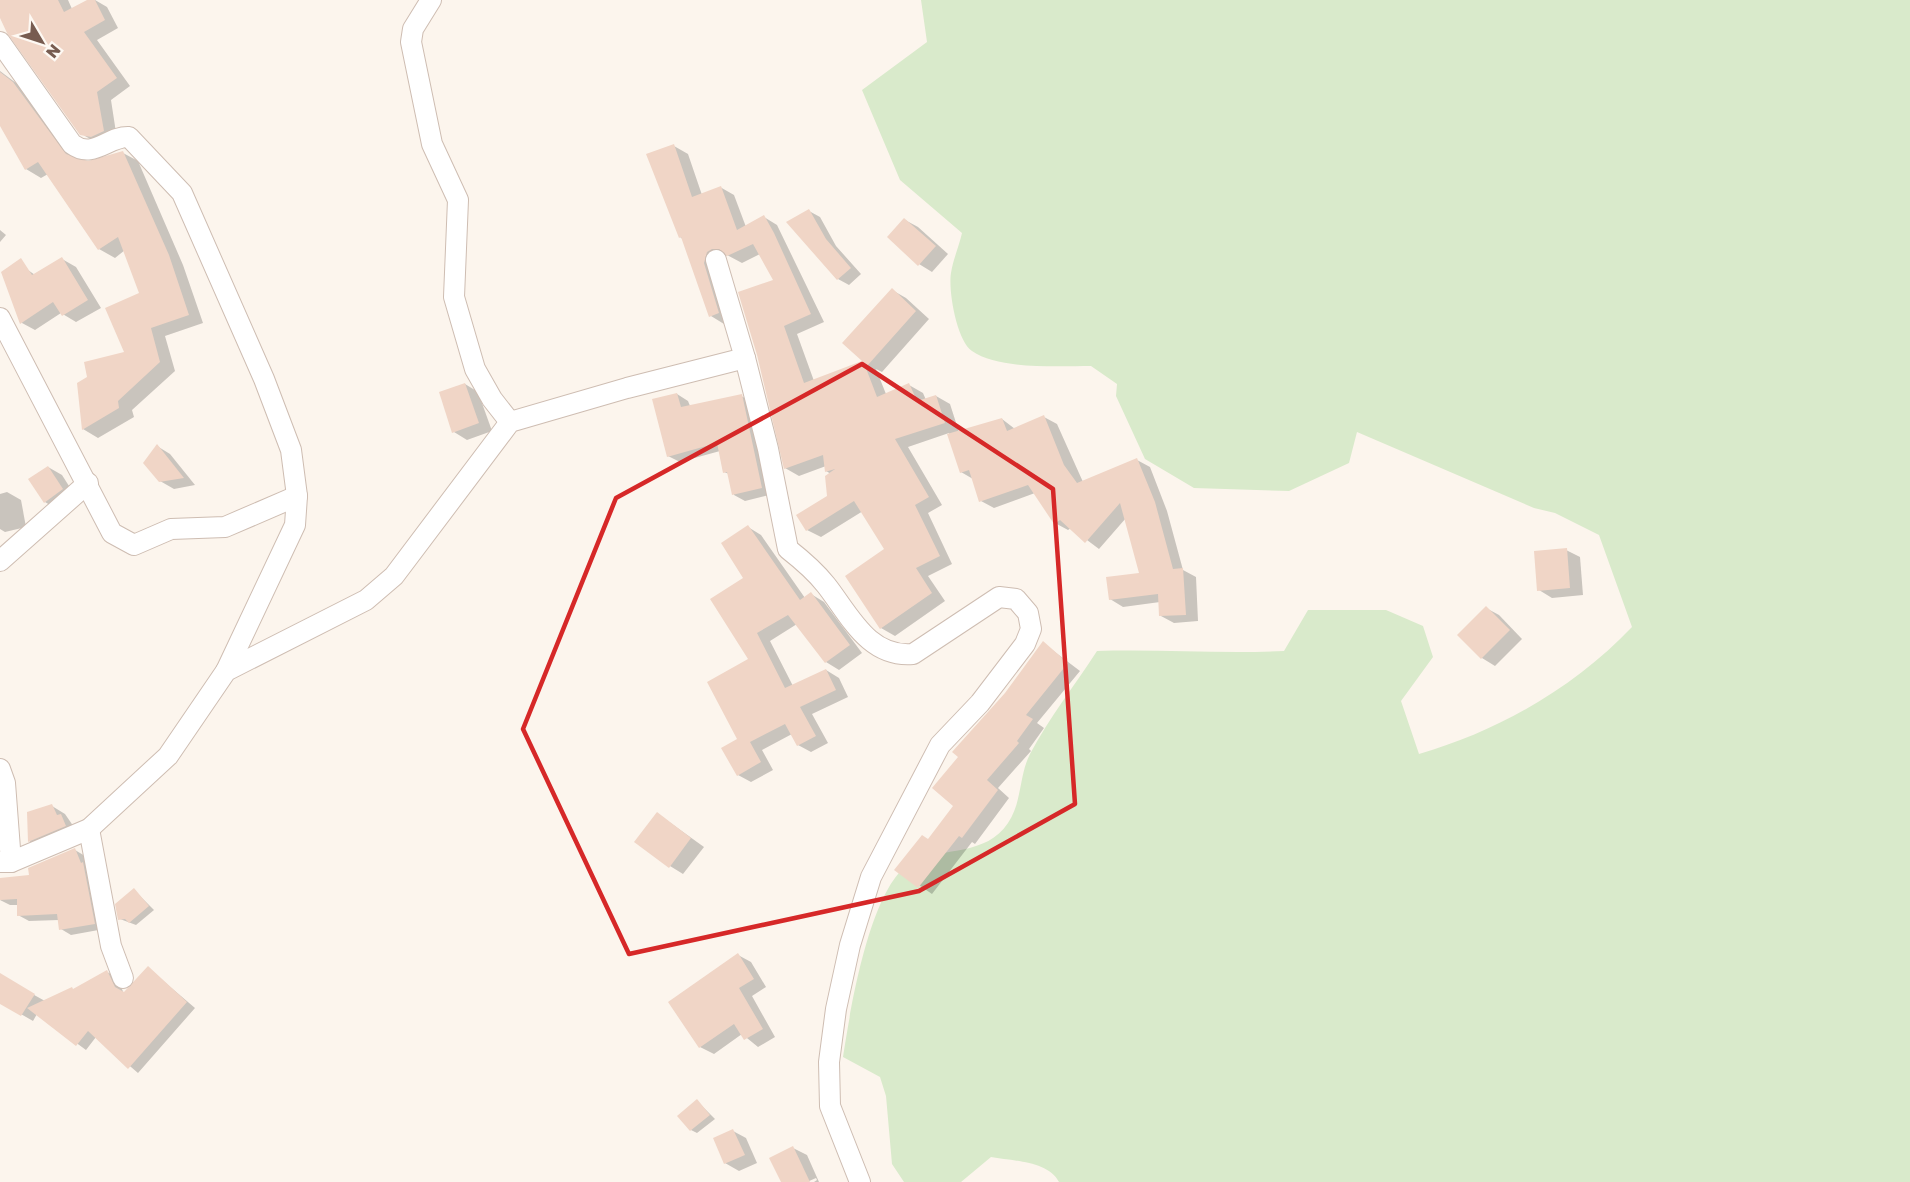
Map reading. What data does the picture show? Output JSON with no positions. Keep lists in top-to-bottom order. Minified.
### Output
{"north":"bottom right"}
